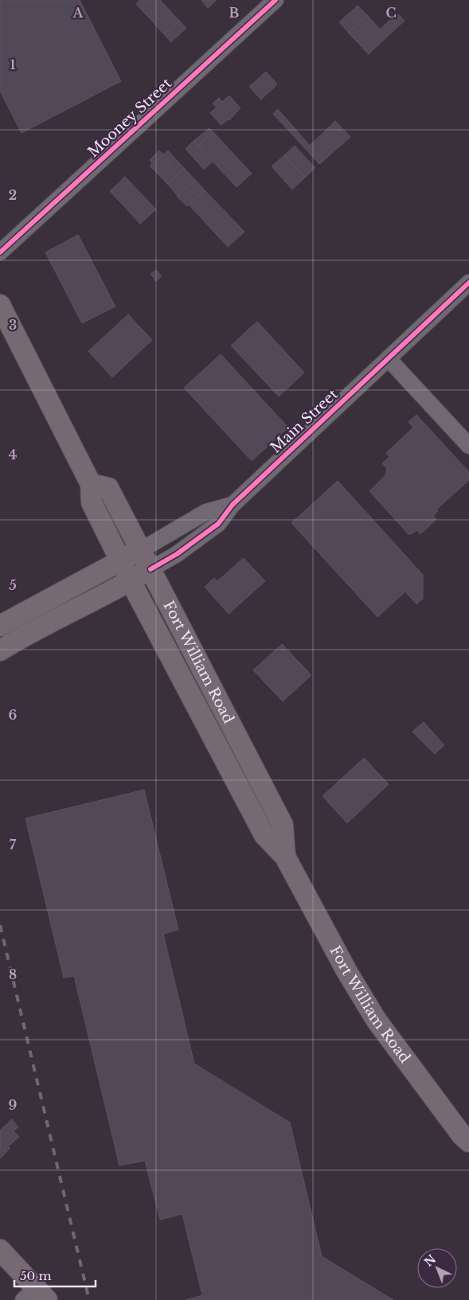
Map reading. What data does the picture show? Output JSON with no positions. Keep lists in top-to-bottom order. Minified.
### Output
{"streets":{"main road":["Fort William Road"],"street":["Mooney Street","Main Street"]},"crossings":[["Main Street","Fort William Road"]],"scale_bar":"50 m","north":"top left","grid":{"columns":["A","B","C"],"rows":["1","2","3","4","5","6","7","8","9"]}}
